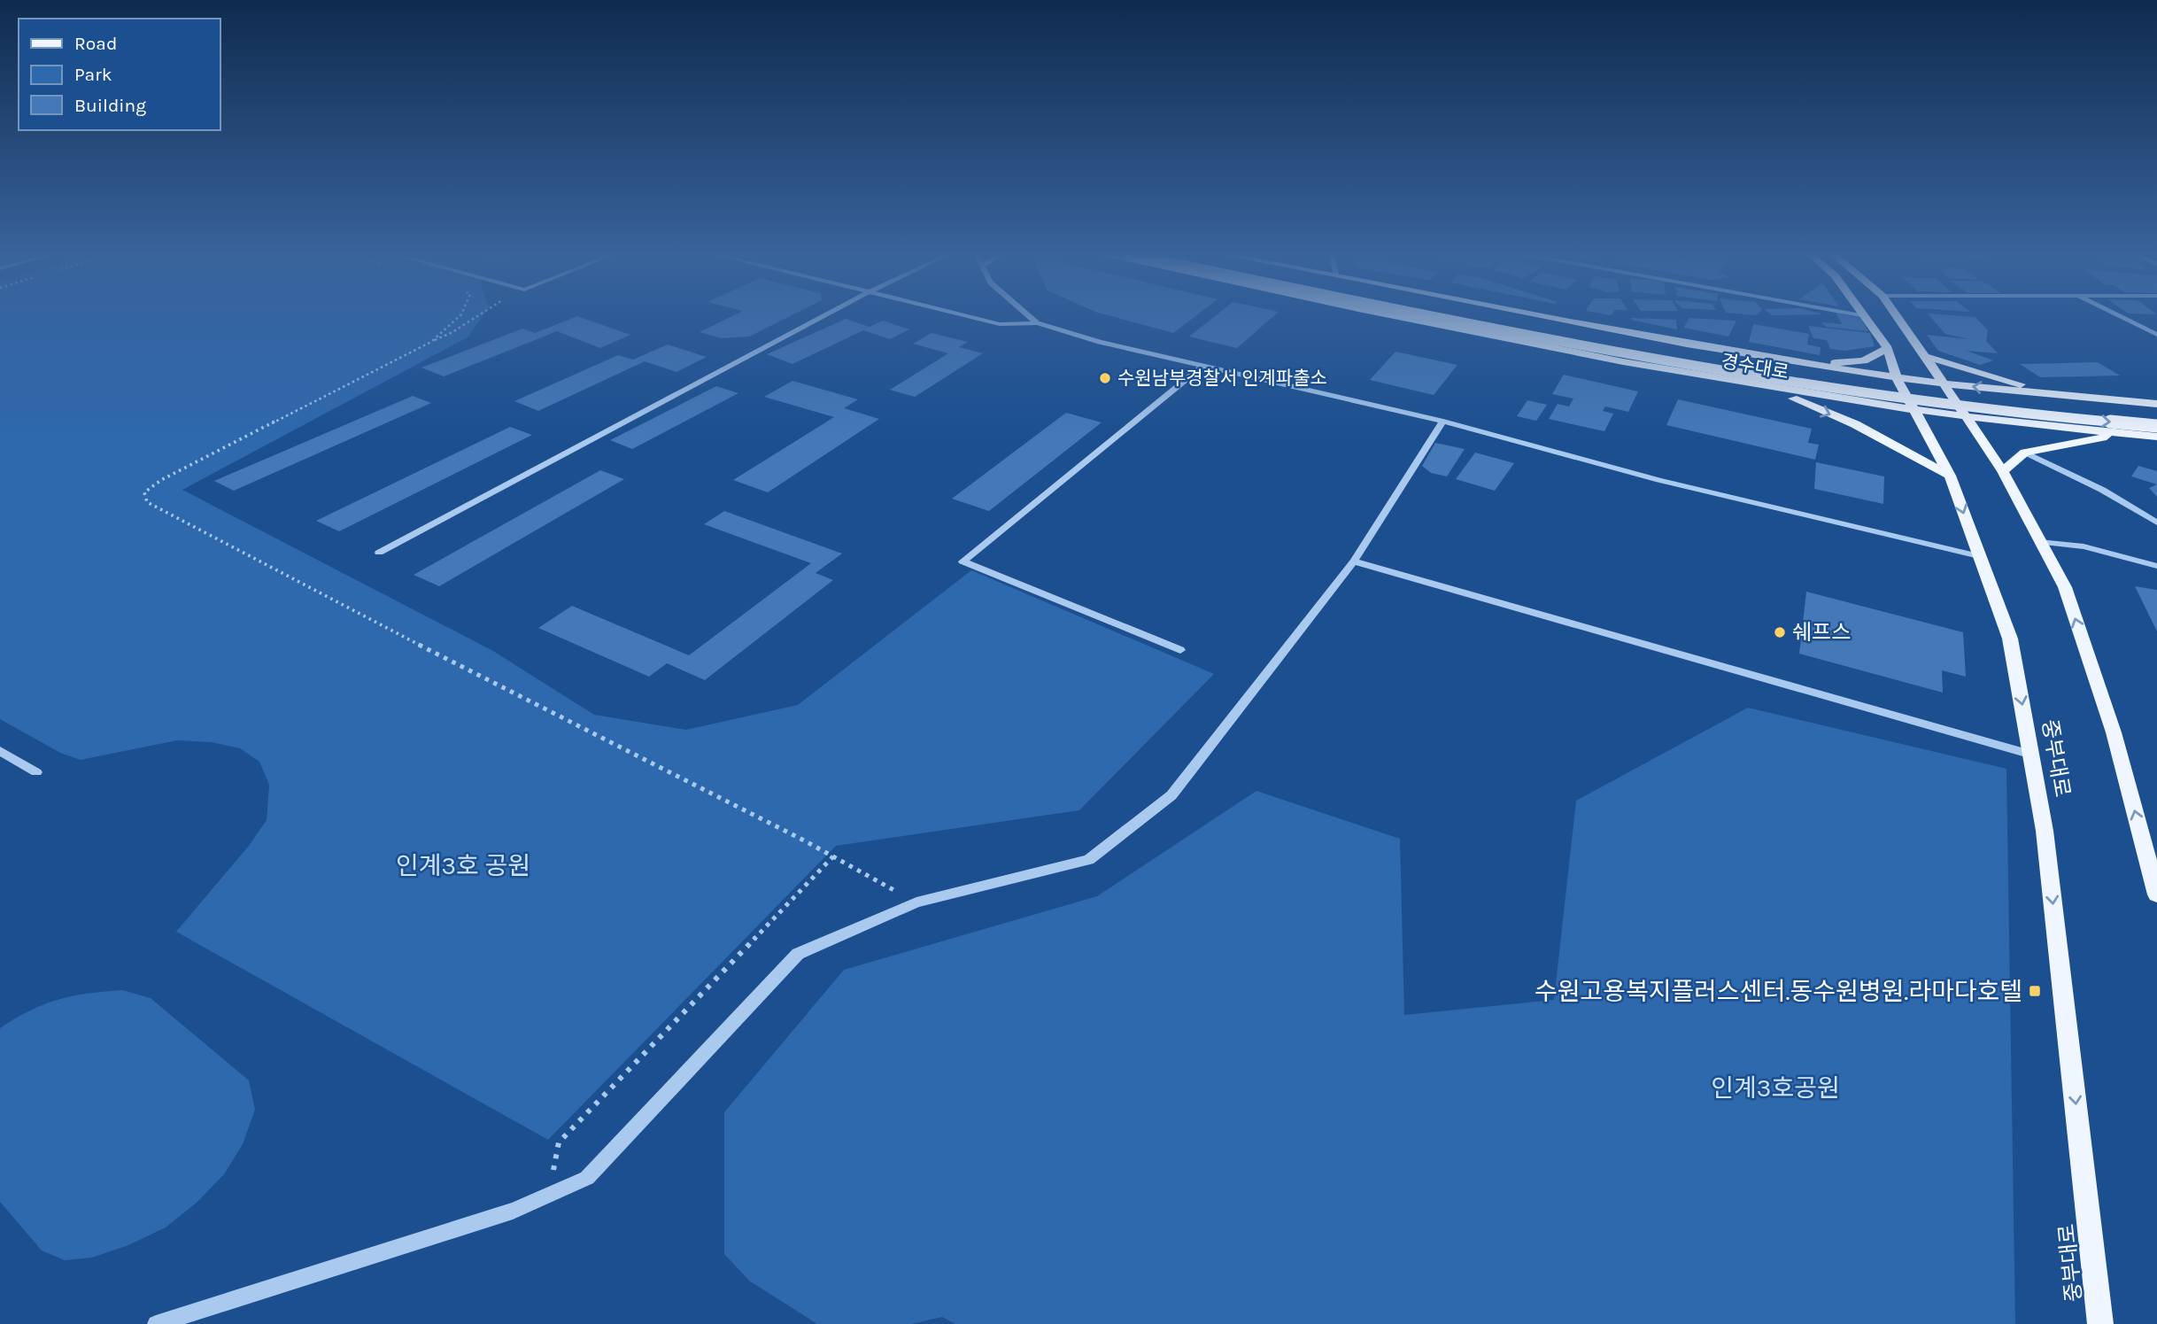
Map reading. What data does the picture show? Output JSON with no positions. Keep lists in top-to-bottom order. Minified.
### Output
{"streets":{"main road":["경수대로","중부대로"]},"crossings":[["경수대로","중부대로"]],"parks":["인계3호 공원","인계3호공원"],"places":{"other":["수원남부경찰서 인계파출소","쉐프스"],"transit":["수원고용복지플러스센터.동수원병원.라마다호텔"]},"legend":["Road","Park","Building"]}
